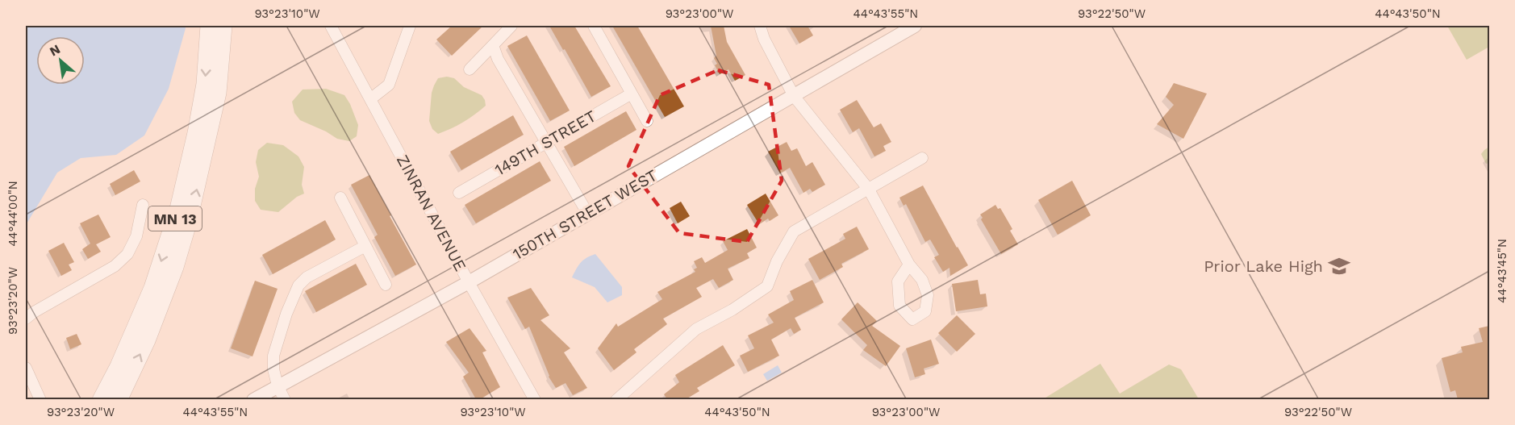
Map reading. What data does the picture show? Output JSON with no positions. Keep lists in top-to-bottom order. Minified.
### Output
{"streets":{"main road":["MN 13"],"street":["149TH STREET","ZINRAN AVENUE","150TH STREET WEST"]},"crossings":[["ZINRAN AVENUE","150TH STREET WEST"]],"places":{"school or university":["Prior Lake High"]},"north":"top left","coordinates":["93°23'10\"W","93°23'00\"W","44°43'55\"N","93°22'50\"W","44°43'50\"N","44°44'00\"N","44°43'45\"N","93°23'20\"W"]}
